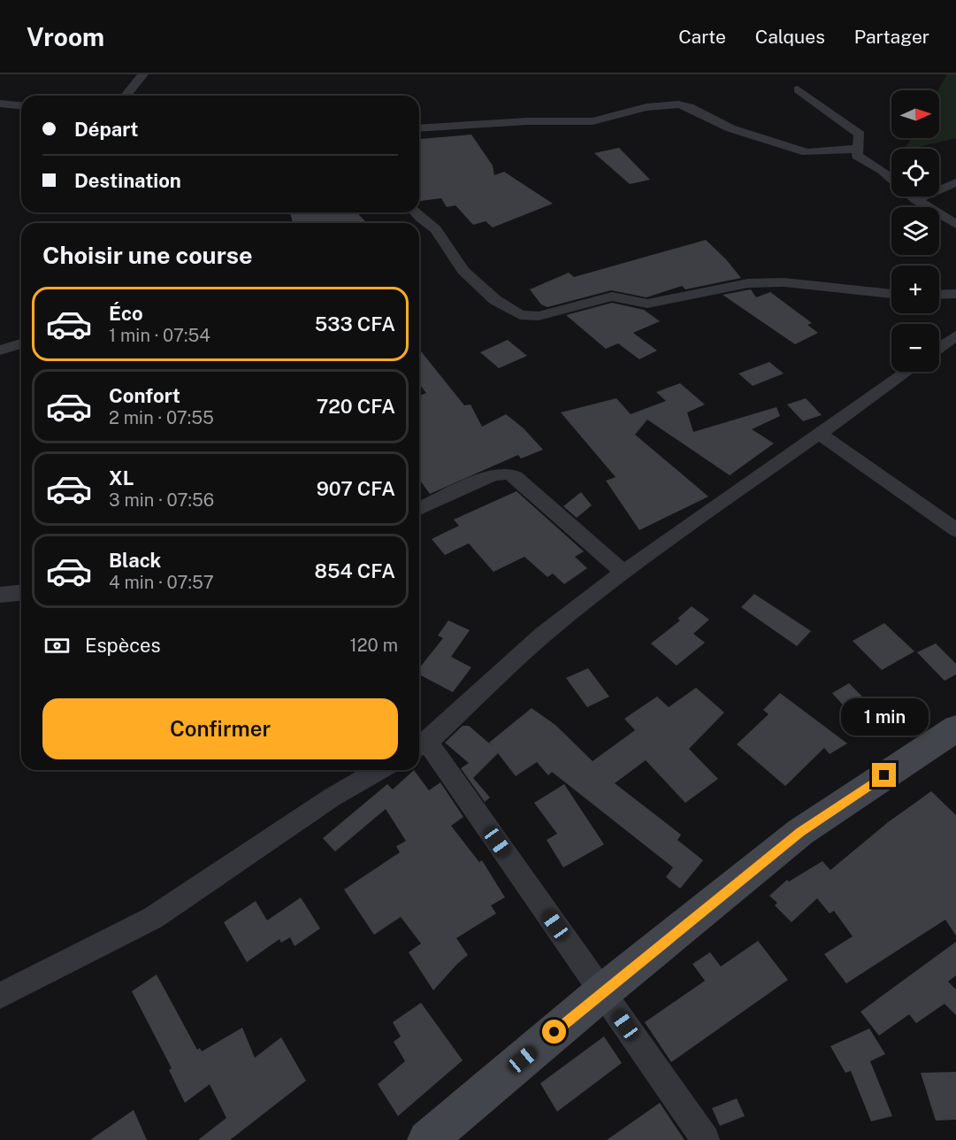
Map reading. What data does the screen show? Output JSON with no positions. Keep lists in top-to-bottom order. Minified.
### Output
{"north":"right","page":{"header":"Vroom","nav":["Carte","Calques","Partager"],"map_buttons":["+","−"],"banner":["Départ","Destination"],"heading":"Choisir une course","list":[{"name":"Éco","note":"1 min · 07:54","value":"533 CFA"},{"name":"Confort","note":"2 min · 07:55","value":"720 CFA"},{"name":"XL","note":"3 min · 07:56","value":"907 CFA"},{"name":"Black","note":"4 min · 07:57","value":"854 CFA"}],"pay":["Espèces","120 m"],"buttons":"Confirmer","bubble":"1 min"}}
